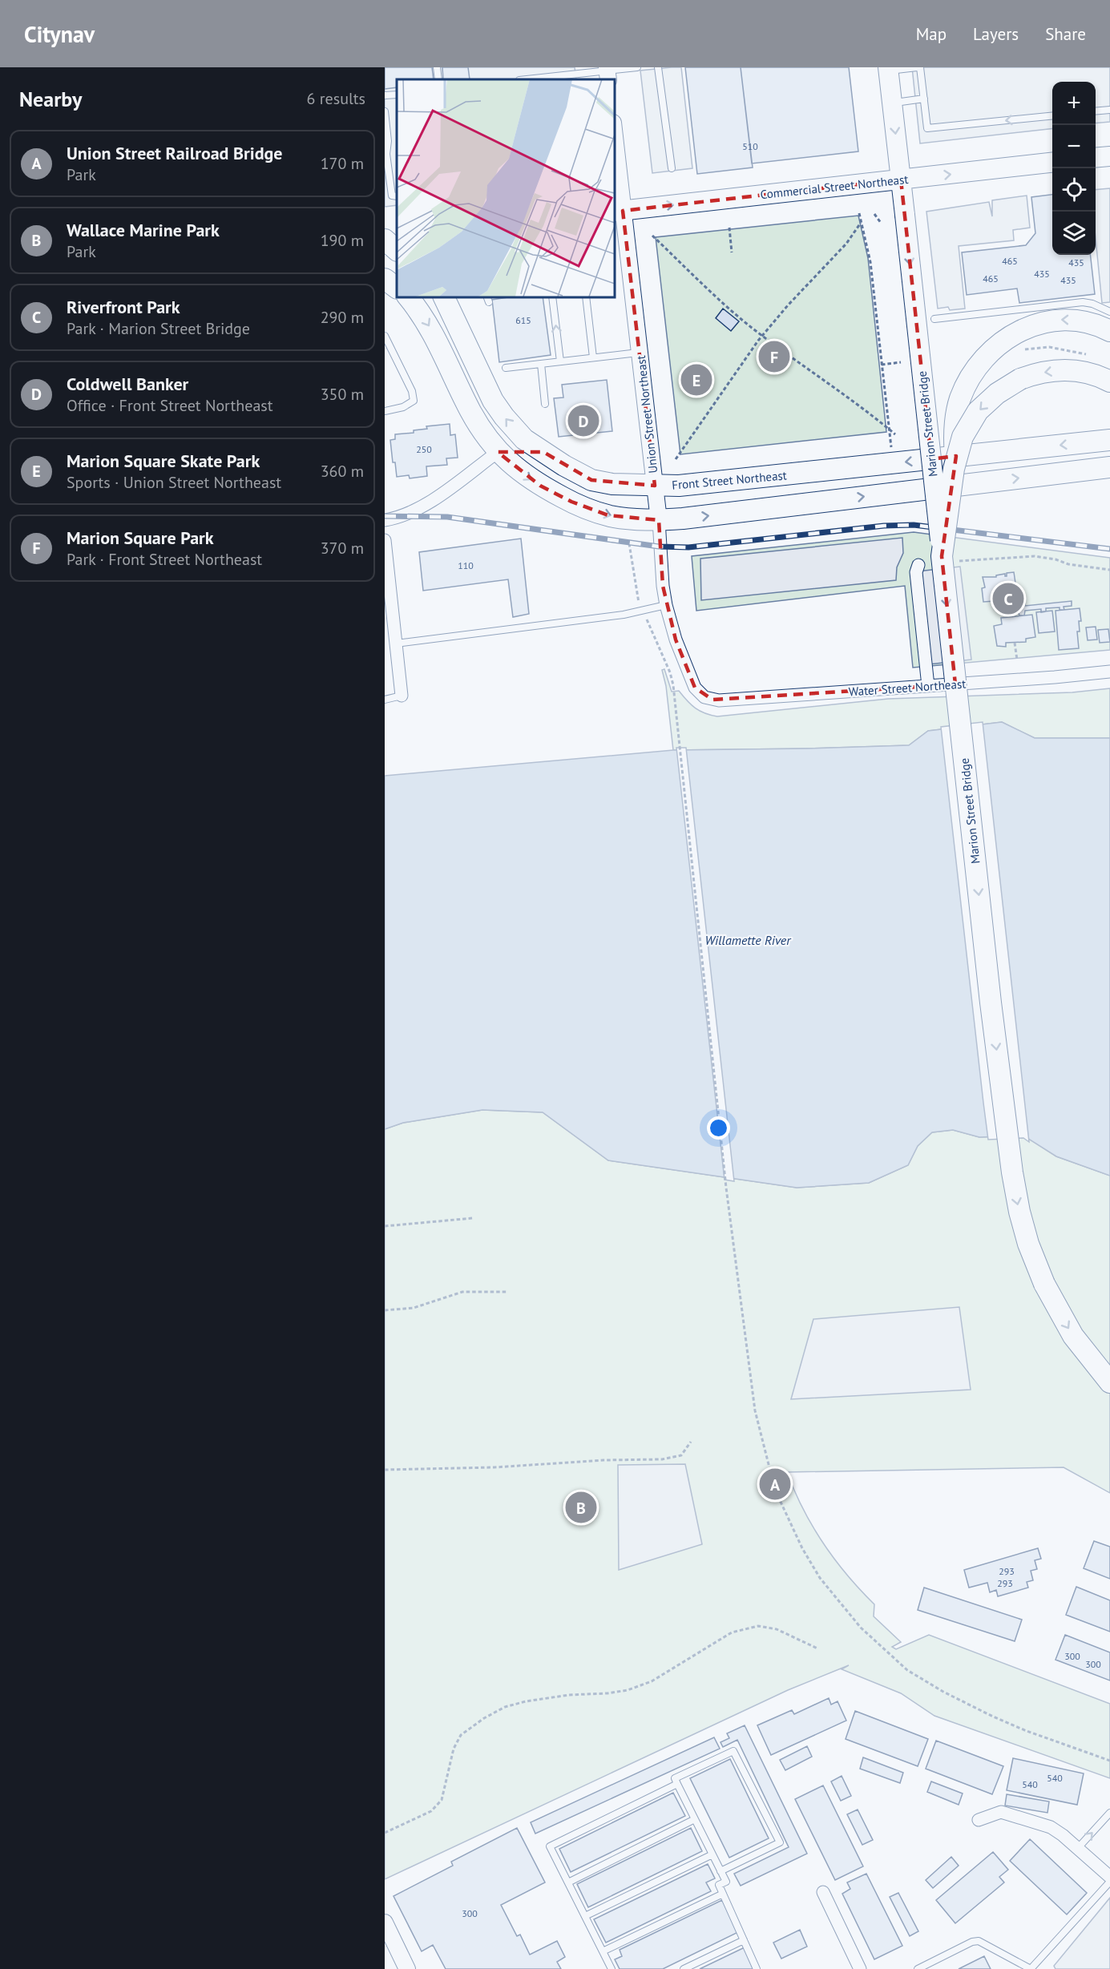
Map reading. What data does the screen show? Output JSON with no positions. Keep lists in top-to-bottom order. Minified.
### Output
{"streets":{"highway":["Marion Street Bridge","Front Street Northeast"],"main road":["Commercial Street Northeast"],"street":["Union Street Northeast","Water Street Northeast"]},"crossings":[["Commercial Street Northeast","Union Street Northeast"],["Commercial Street Northeast","Marion Street Bridge"],["Union Street Northeast","Front Street Northeast"],["Union Street Northeast","Water Street Northeast"]],"one_way":["Commercial Street Northeast","Marion Street Bridge","Front Street Northeast"],"water":["Willamette River"],"house_numbers":["510","465","435","435","465","435","615","250","110","293","293","300","300","540","540","300"],"page":{"header":"Citynav","nav":["Map","Layers","Share"],"heading":["Nearby","6 results"],"map_buttons":["+","−"],"list":[{"mark":"A","name":"Union Street Railroad Bridge","note":"Park","value":"170 m"},{"mark":"B","name":"Wallace Marine Park","note":"Park","value":"190 m"},{"mark":"C","name":"Riverfront Park","note":"Park · Marion Street Bridge","value":"290 m"},{"mark":"D","name":"Coldwell Banker","note":"Office · Front Street Northeast","value":"350 m"},{"mark":"E","name":"Marion Square Skate Park","note":"Sports · Union Street Northeast","value":"360 m"},{"mark":"F","name":"Marion Square Park","note":"Park · Front Street Northeast","value":"370 m"}],"pins":["F","E","D","C","A","B"]}}
